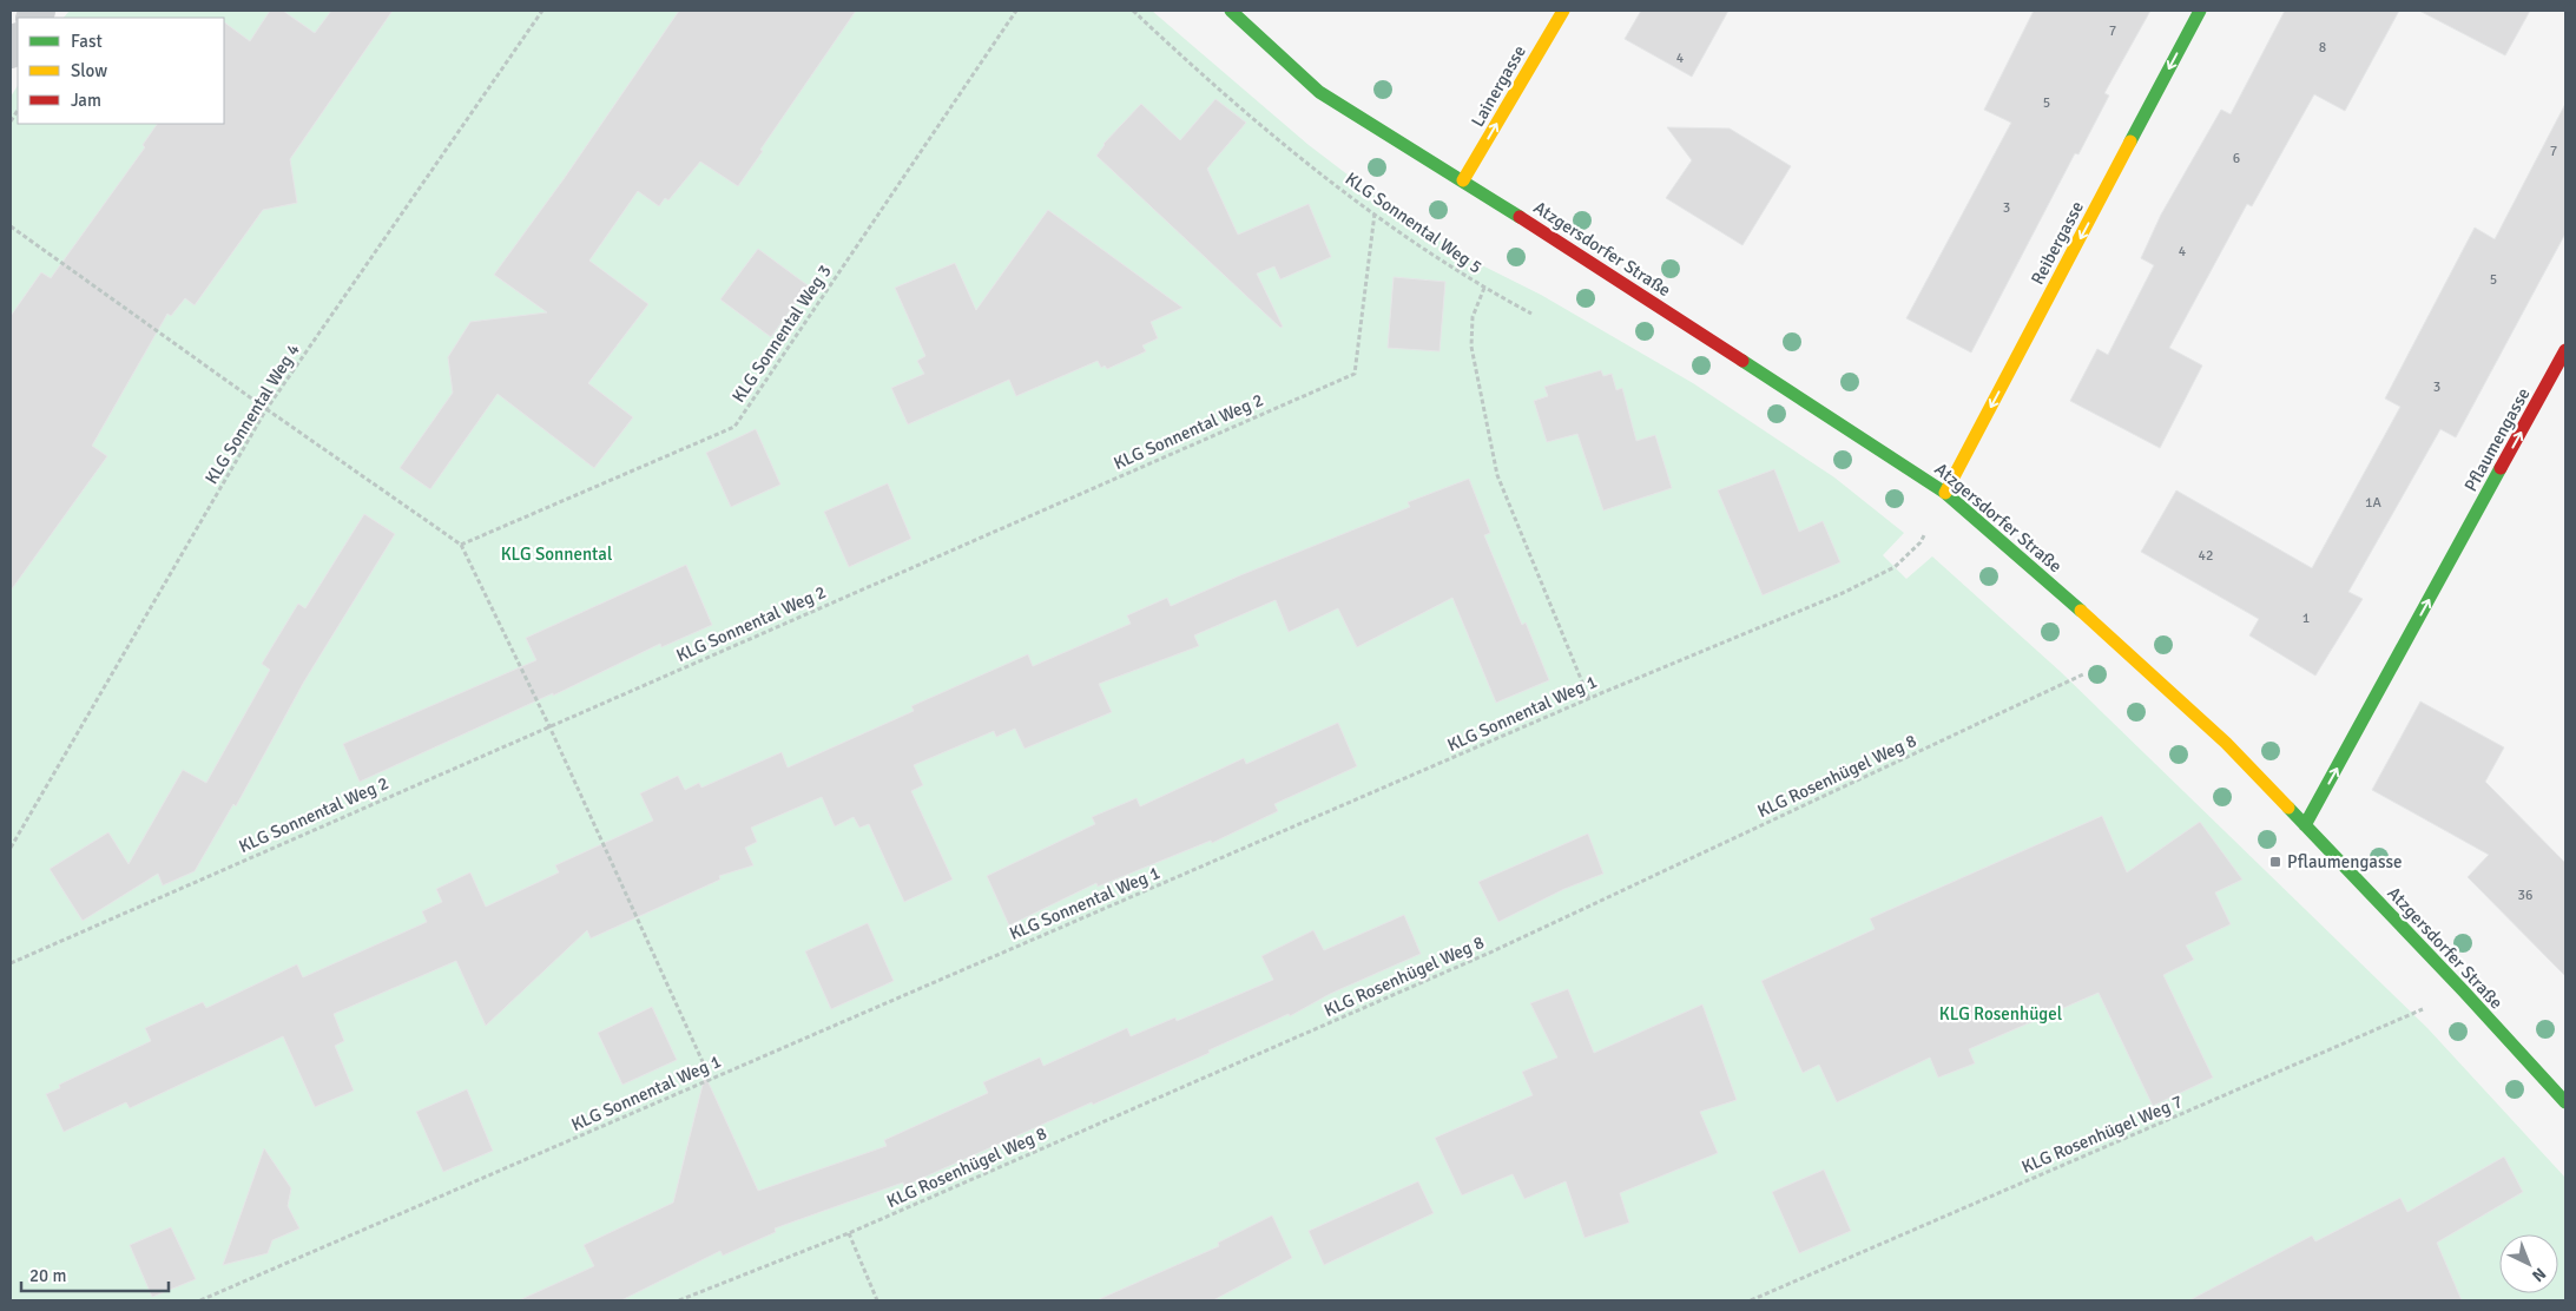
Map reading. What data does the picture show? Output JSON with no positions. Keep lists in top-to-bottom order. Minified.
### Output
{"streets":{"street":["Lainergasse","Reibergasse","Atzgersdorfer Straße","Pflaumengasse"],"path":["KLG Sonnental Weg 5","KLG Sonnental Weg 3","KLG Sonnental Weg 4","KLG Sonnental Weg 2","KLG Sonnental Weg 1","KLG Rosenhügel Weg 8","KLG Rosenhügel Weg 7"]},"crossings":[["Lainergasse","Atzgersdorfer Straße"],["KLG Sonnental Weg 5","KLG Sonnental Weg 2"],["KLG Sonnental Weg 5","KLG Sonnental Weg 1"],["Reibergasse","Atzgersdorfer Straße"],["Reibergasse","KLG Sonnental Weg 1"],["Atzgersdorfer Straße","Pflaumengasse"],["Atzgersdorfer Straße","KLG Sonnental Weg 1"],["Atzgersdorfer Straße","KLG Rosenhügel Weg 8"],["Atzgersdorfer Straße","KLG Rosenhügel Weg 7"]],"one_way":["Lainergasse","Reibergasse","Pflaumengasse"],"parks":["KLG Sonnental","KLG Rosenhügel"],"places":{"transit":["Pflaumengasse"]},"house_numbers":["7","8","4","5","7","6","3","4","5","3","1A","42","1","36"],"legend":["Fast","Slow","Jam"],"scale_bar":"20 m","north":"bottom right"}
